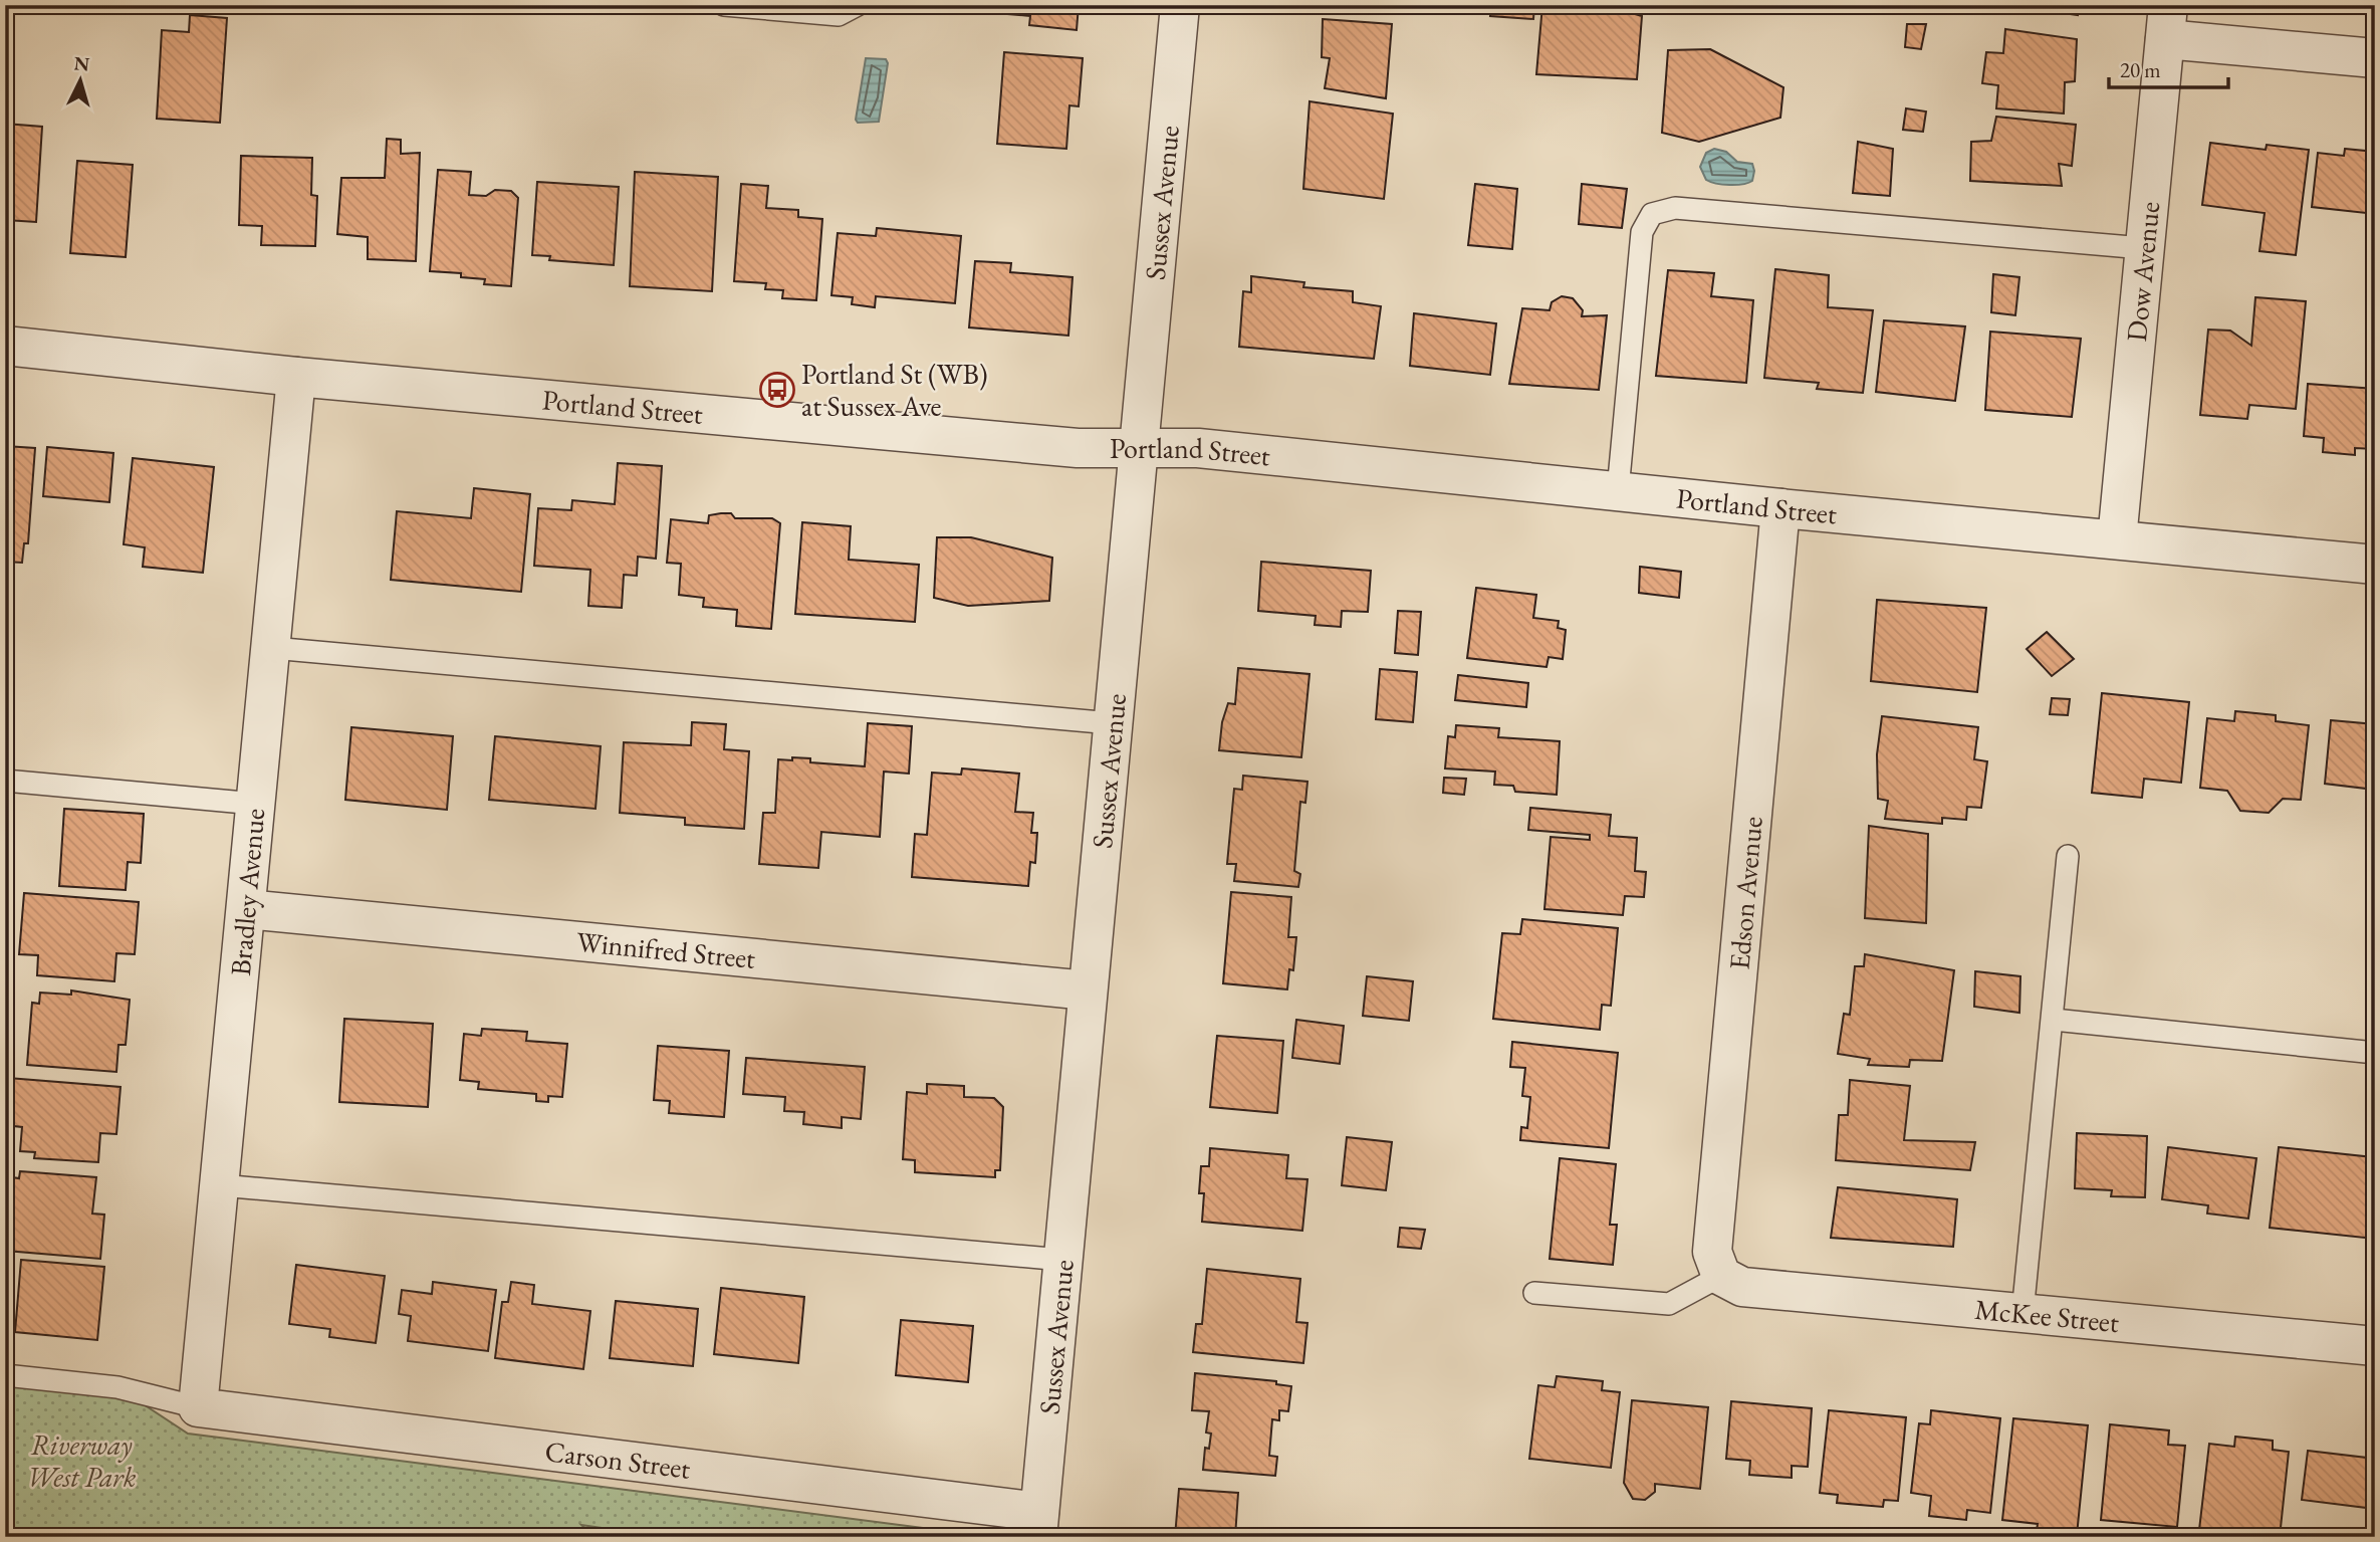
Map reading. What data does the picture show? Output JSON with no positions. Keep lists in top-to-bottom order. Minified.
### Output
{"streets":{"street":["Sussex Avenue","Dow Avenue","Portland Street","Bradley Avenue","Edson Avenue","Winnifred Street","McKee Street","Carson Street"]},"crossings":[["Sussex Avenue","Portland Street"],["Sussex Avenue","Winnifred Street"],["Sussex Avenue","Carson Street"],["Dow Avenue","Portland Street"],["Portland Street","Bradley Avenue"],["Portland Street","Edson Avenue"],["Bradley Avenue","Winnifred Street"],["Bradley Avenue","Carson Street"],["Edson Avenue","McKee Street"]],"parks":["Riverway West Park"],"places":{"bus stop":["Portland St (WB) at Sussex Ave"]},"scale_bar":"20 m","north":"top"}
